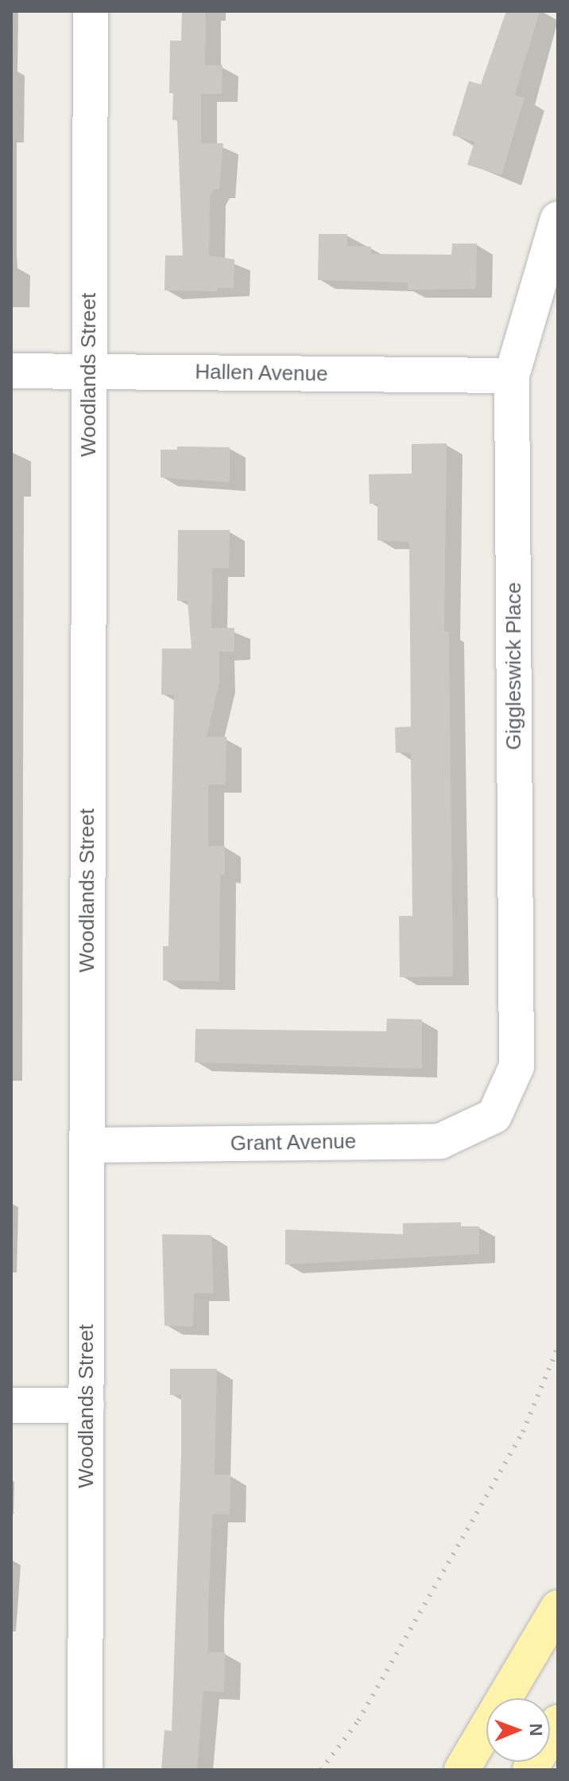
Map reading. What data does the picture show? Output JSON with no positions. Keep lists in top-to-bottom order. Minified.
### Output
{"streets":{"street":["Hallen Avenue","Woodlands Street","Giggleswick Place","Grant Avenue"]},"crossings":[["Hallen Avenue","Woodlands Street"],["Hallen Avenue","Giggleswick Place"],["Woodlands Street","Grant Avenue"],["Giggleswick Place","Grant Avenue"]],"north":"right"}
